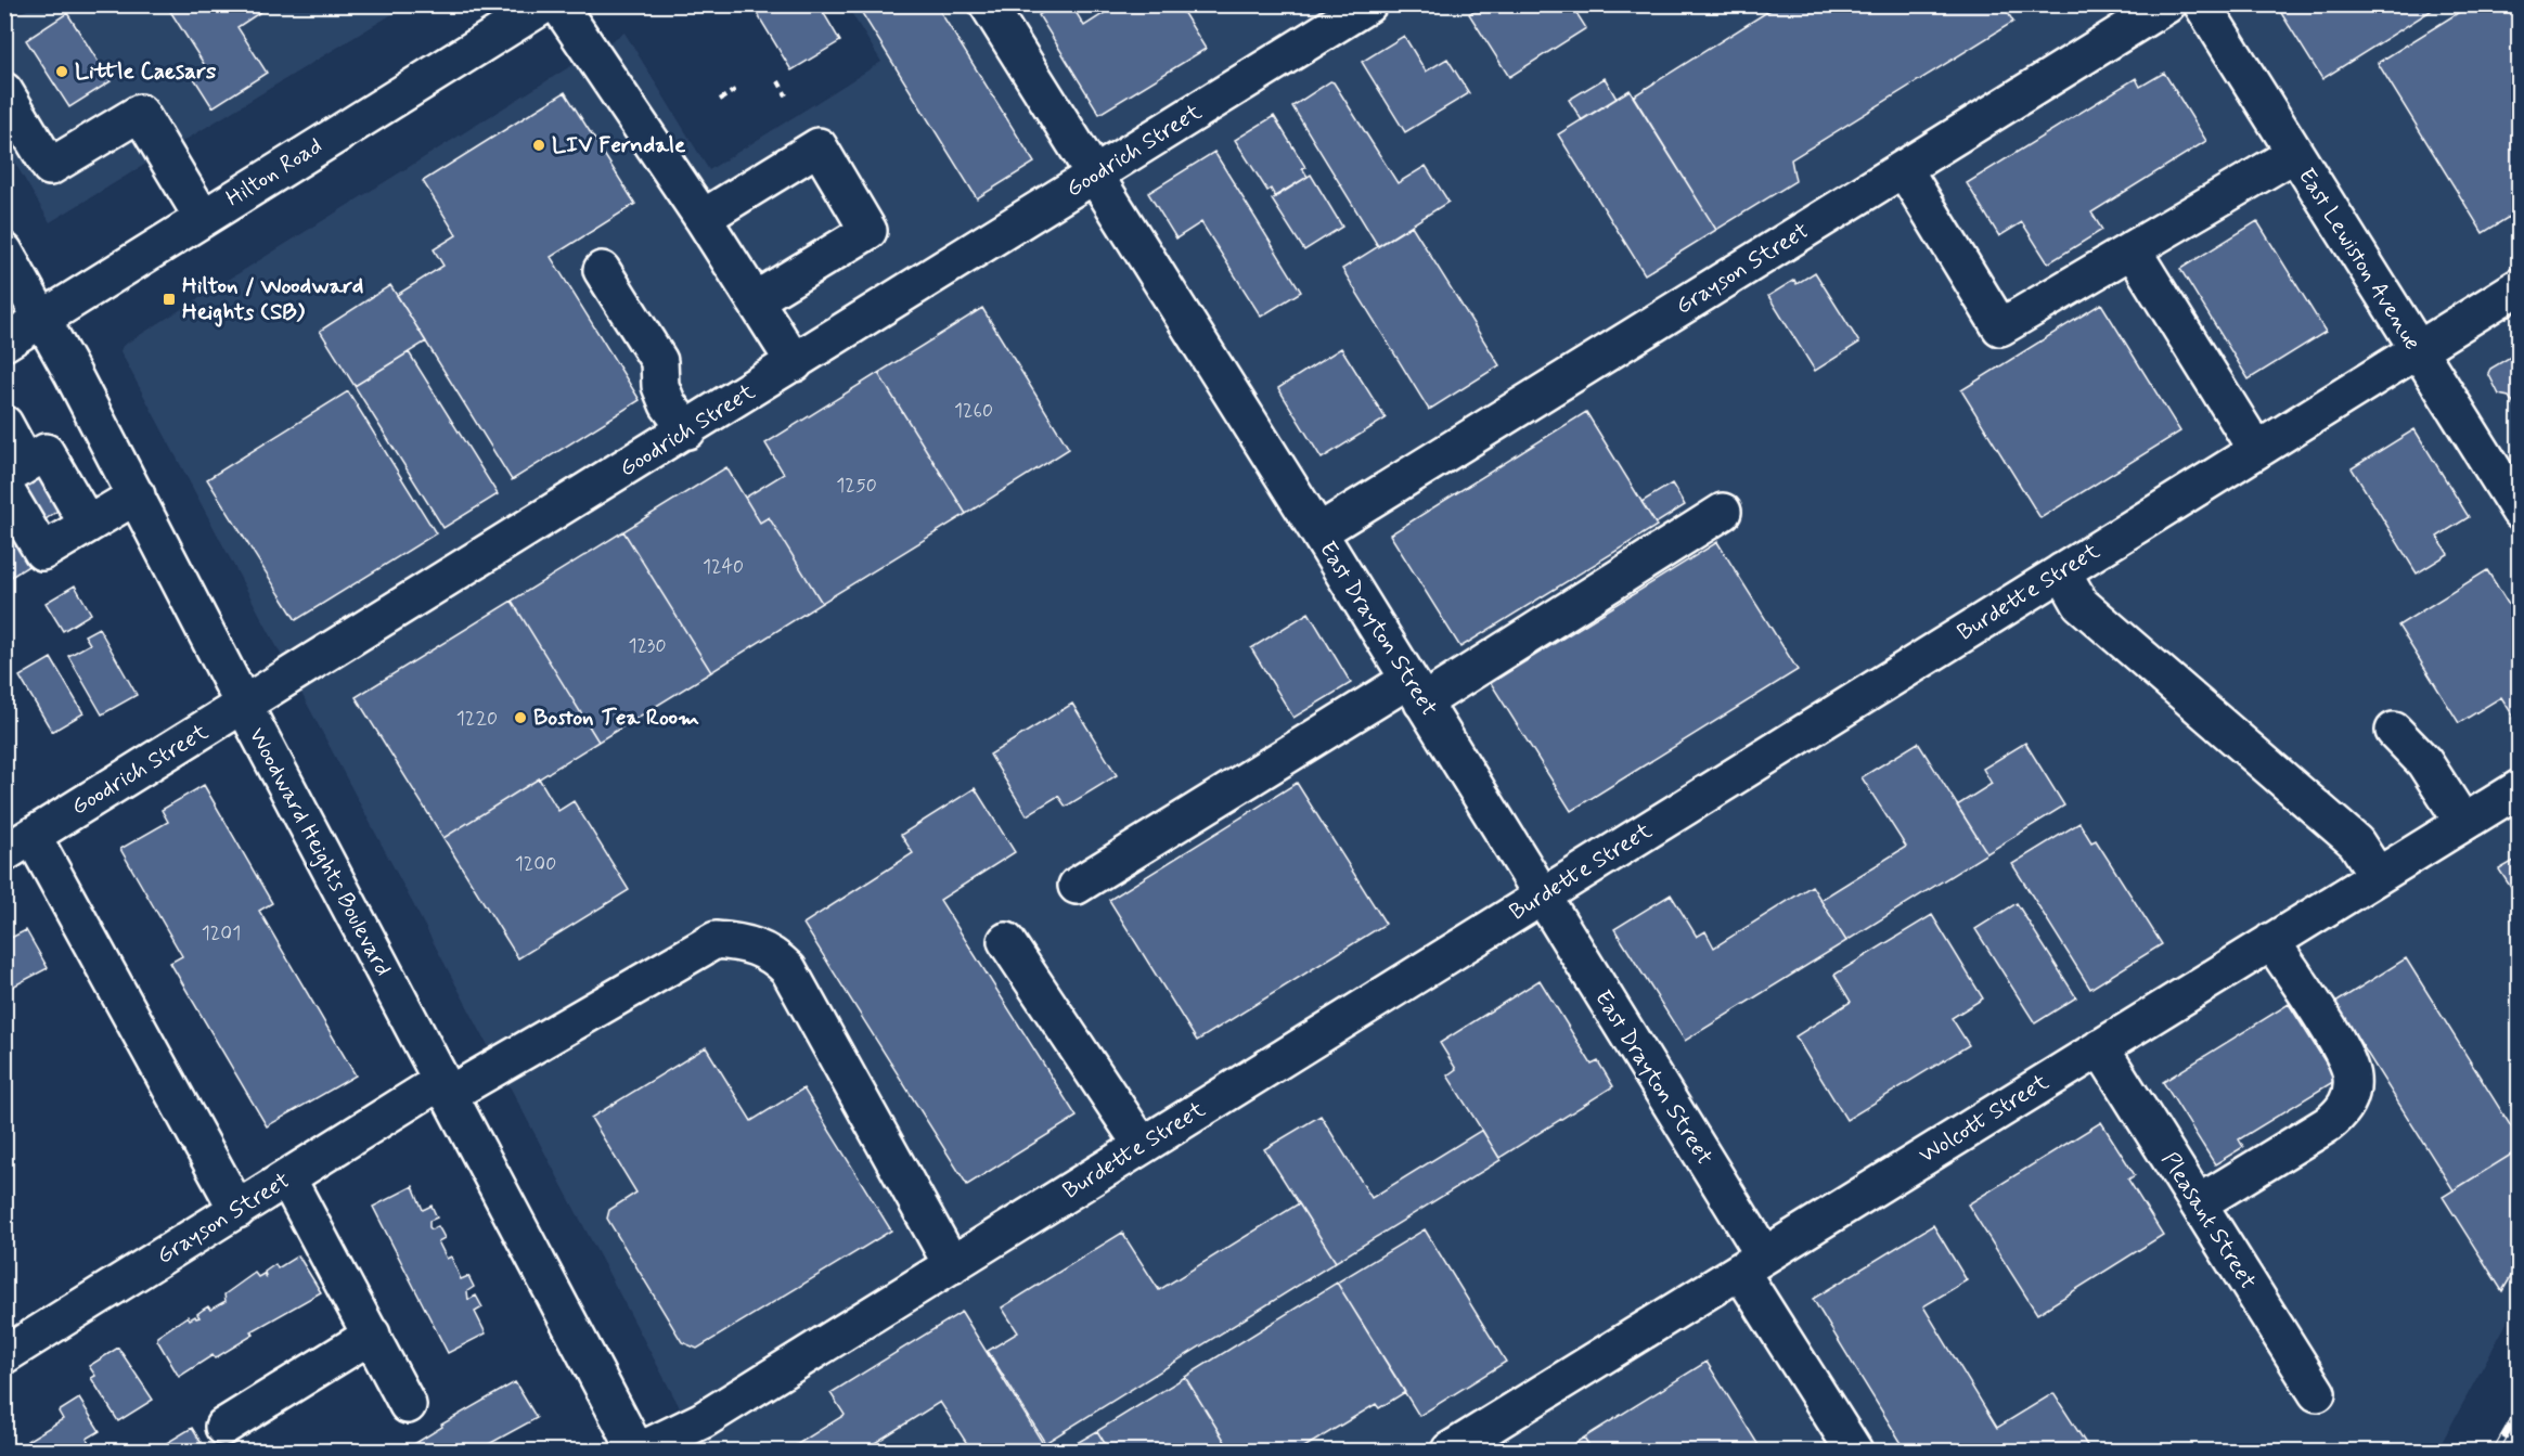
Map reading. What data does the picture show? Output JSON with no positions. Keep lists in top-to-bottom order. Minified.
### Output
{"streets":{"street":["Goodrich Street","Hilton Road","East Lewiston Avenue","Grayson Street","Burdette Street","East Drayton Street","Woodward Heights Boulevard","Wolcott Street","Pleasant Street"]},"crossings":[["Goodrich Street","East Drayton Street"],["Goodrich Street","Woodward Heights Boulevard"],["Hilton Road","Woodward Heights Boulevard"],["East Lewiston Avenue","Burdette Street"],["Grayson Street","Burdette Street"],["Grayson Street","East Drayton Street"],["Grayson Street","Woodward Heights Boulevard"],["Burdette Street","East Drayton Street"],["Burdette Street","Woodward Heights Boulevard"],["East Drayton Street","Wolcott Street"],["Wolcott Street","Pleasant Street"]],"places":{"other":["Little Caesars","LIV Ferndale","Boston Tea Room"],"transit":["Hilton / Woodward Heights (SB)"]},"house_numbers":["1260","1250","1240","1230","1220","1200","1201"]}
